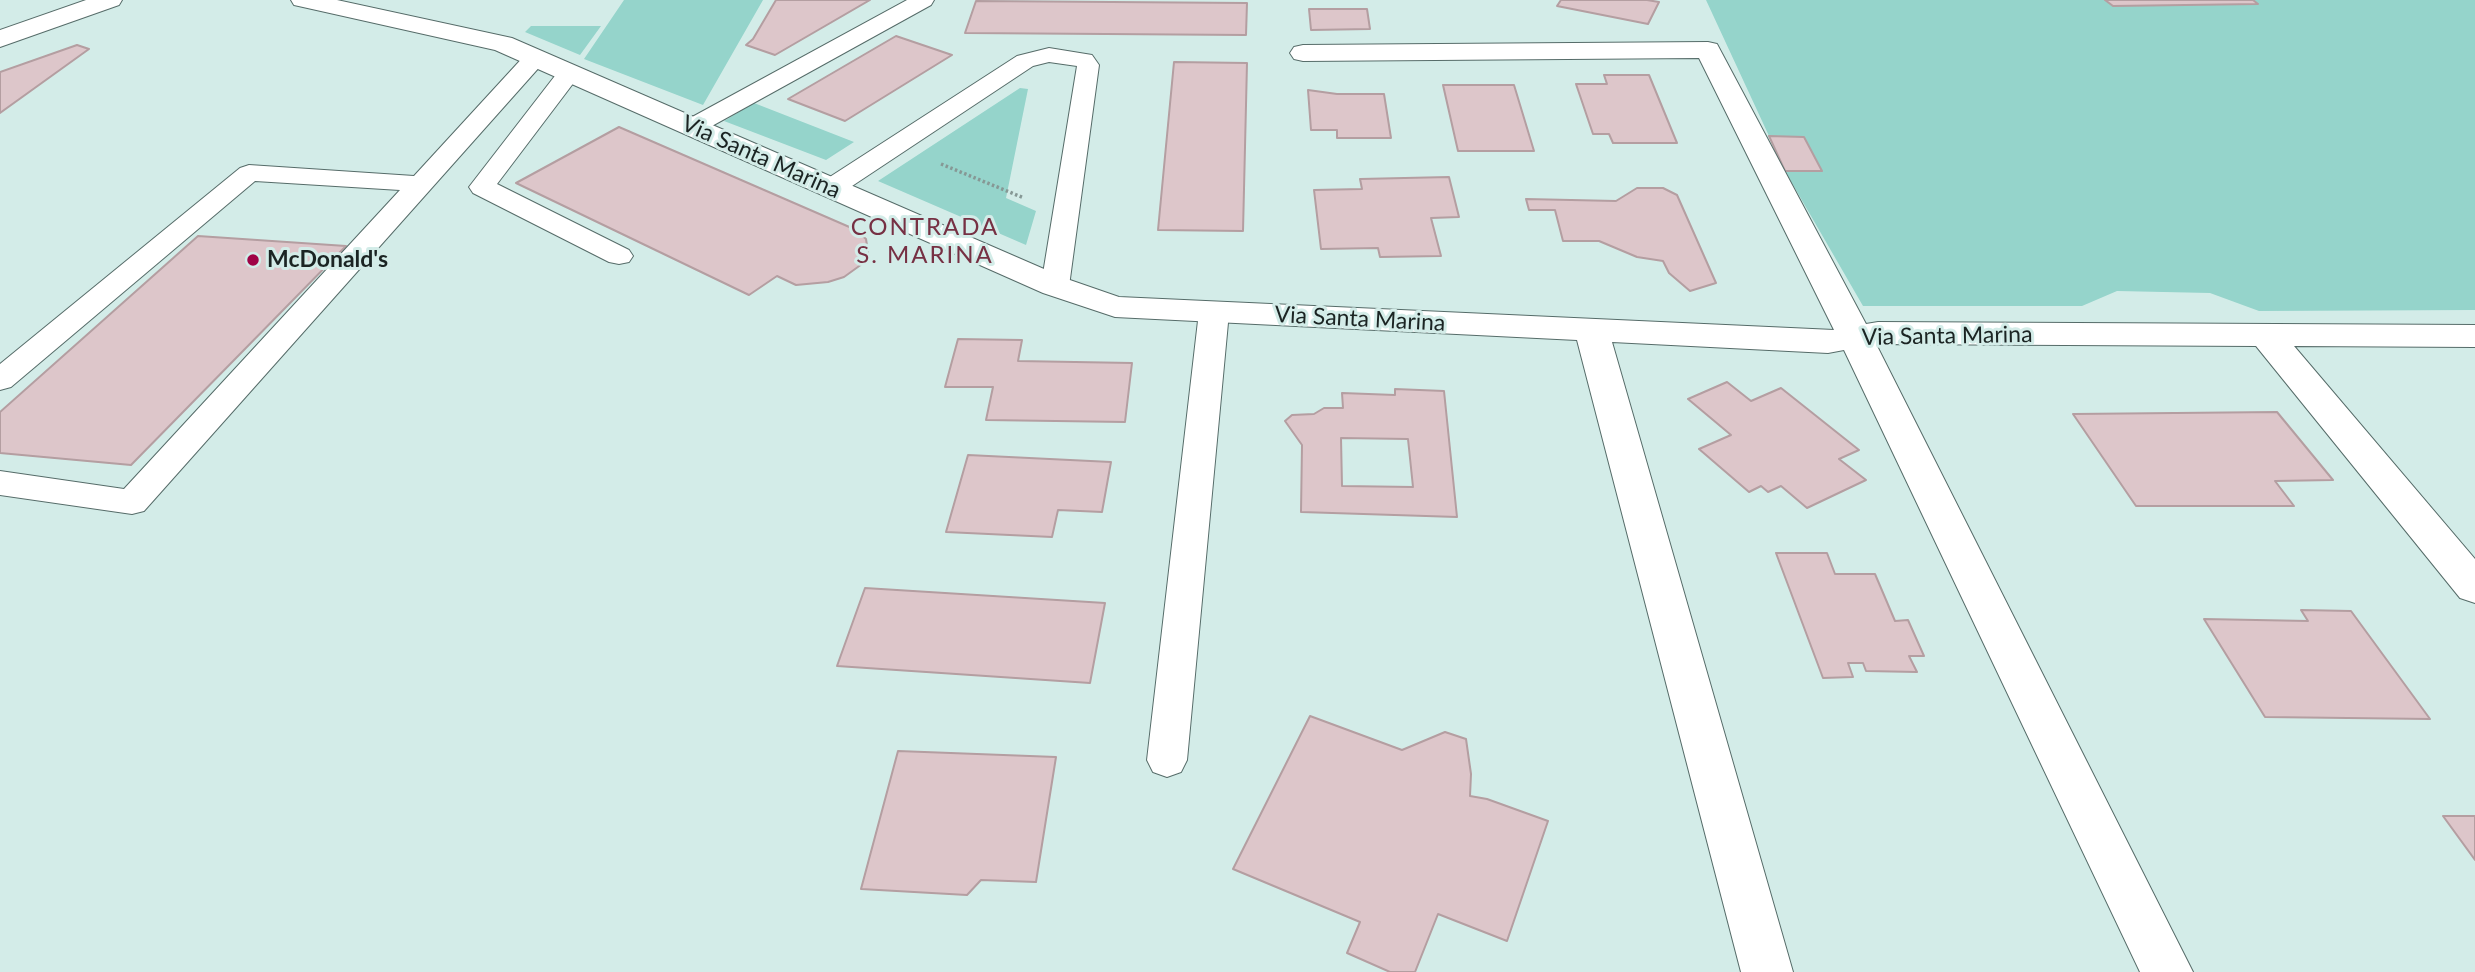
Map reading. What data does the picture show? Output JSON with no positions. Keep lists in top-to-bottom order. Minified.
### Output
{"streets":{"street":["Via Santa Marina"]},"districts":["CONTRADA S. MARINA"],"places":["McDonald's"]}
